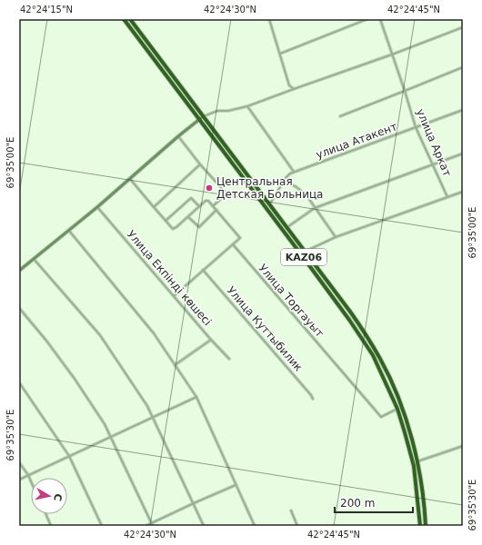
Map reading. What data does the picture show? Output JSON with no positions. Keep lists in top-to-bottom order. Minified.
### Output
{"streets":{"highway":["KАZ06"],"street":["улица Атакент","улица Аркат","Улица Екпінді көшесі","Улица Торгауыт","Улица Куттыбилик"]},"crossings":[["улица Атакент","улица Аркат"],["улица Атакент","KАZ06"],["KАZ06","Улица Торгауыт"]],"places":["Центральная Детская Больница"],"scale_bar":"200 m","north":"right","coordinates":["42°24'15\"N","42°24'30\"N","42°24'45\"N","69°35'00\"E","69°35'30\"E"]}
